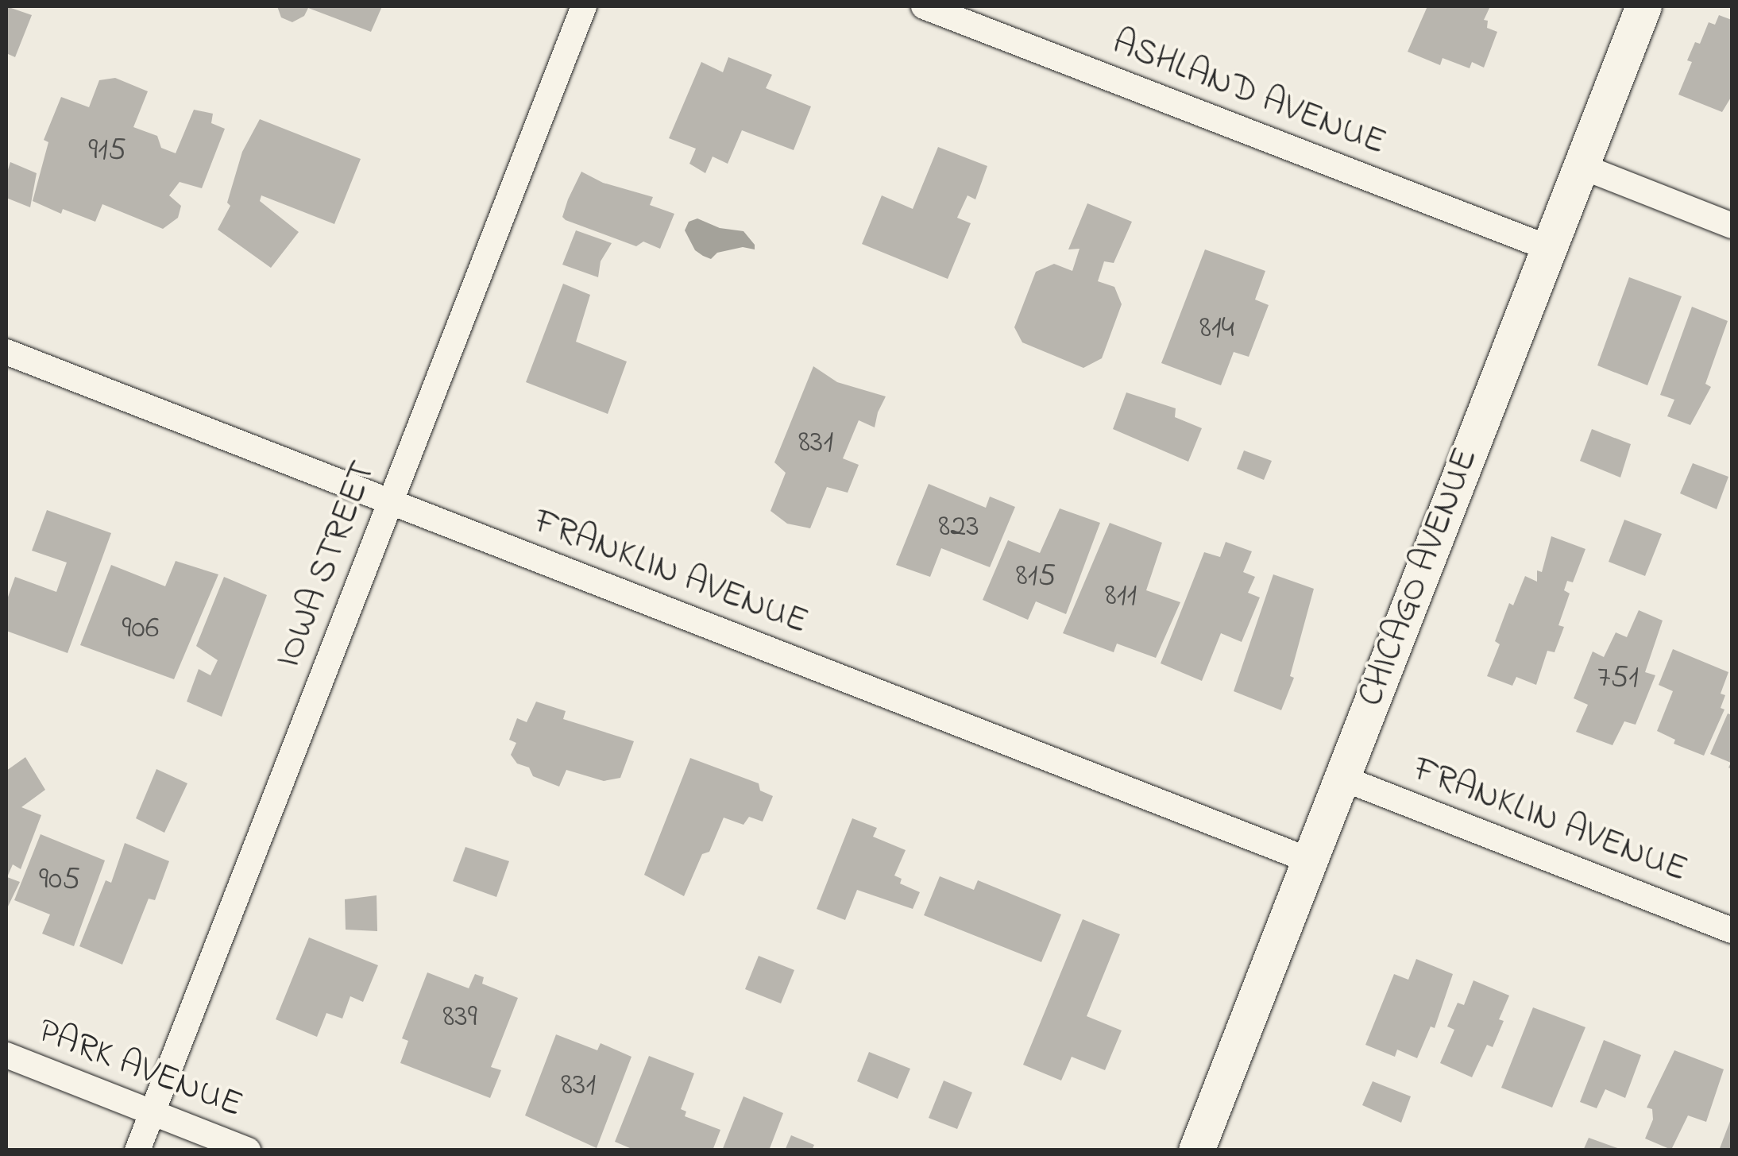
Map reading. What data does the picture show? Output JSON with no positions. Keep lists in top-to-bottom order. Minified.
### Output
{"streets":{"main road":["CHICAGO AVENUE"],"street":["ASHLAND AVENUE","IOWA STREET","FRANKLIN AVENUE","PARK AVENUE"]},"crossings":[["ASHLAND AVENUE","CHICAGO AVENUE"],["IOWA STREET","FRANKLIN AVENUE"],["IOWA STREET","PARK AVENUE"],["FRANKLIN AVENUE","CHICAGO AVENUE"]],"house_numbers":["915","814","831","823","815","811","906","751","905","839","831"]}
